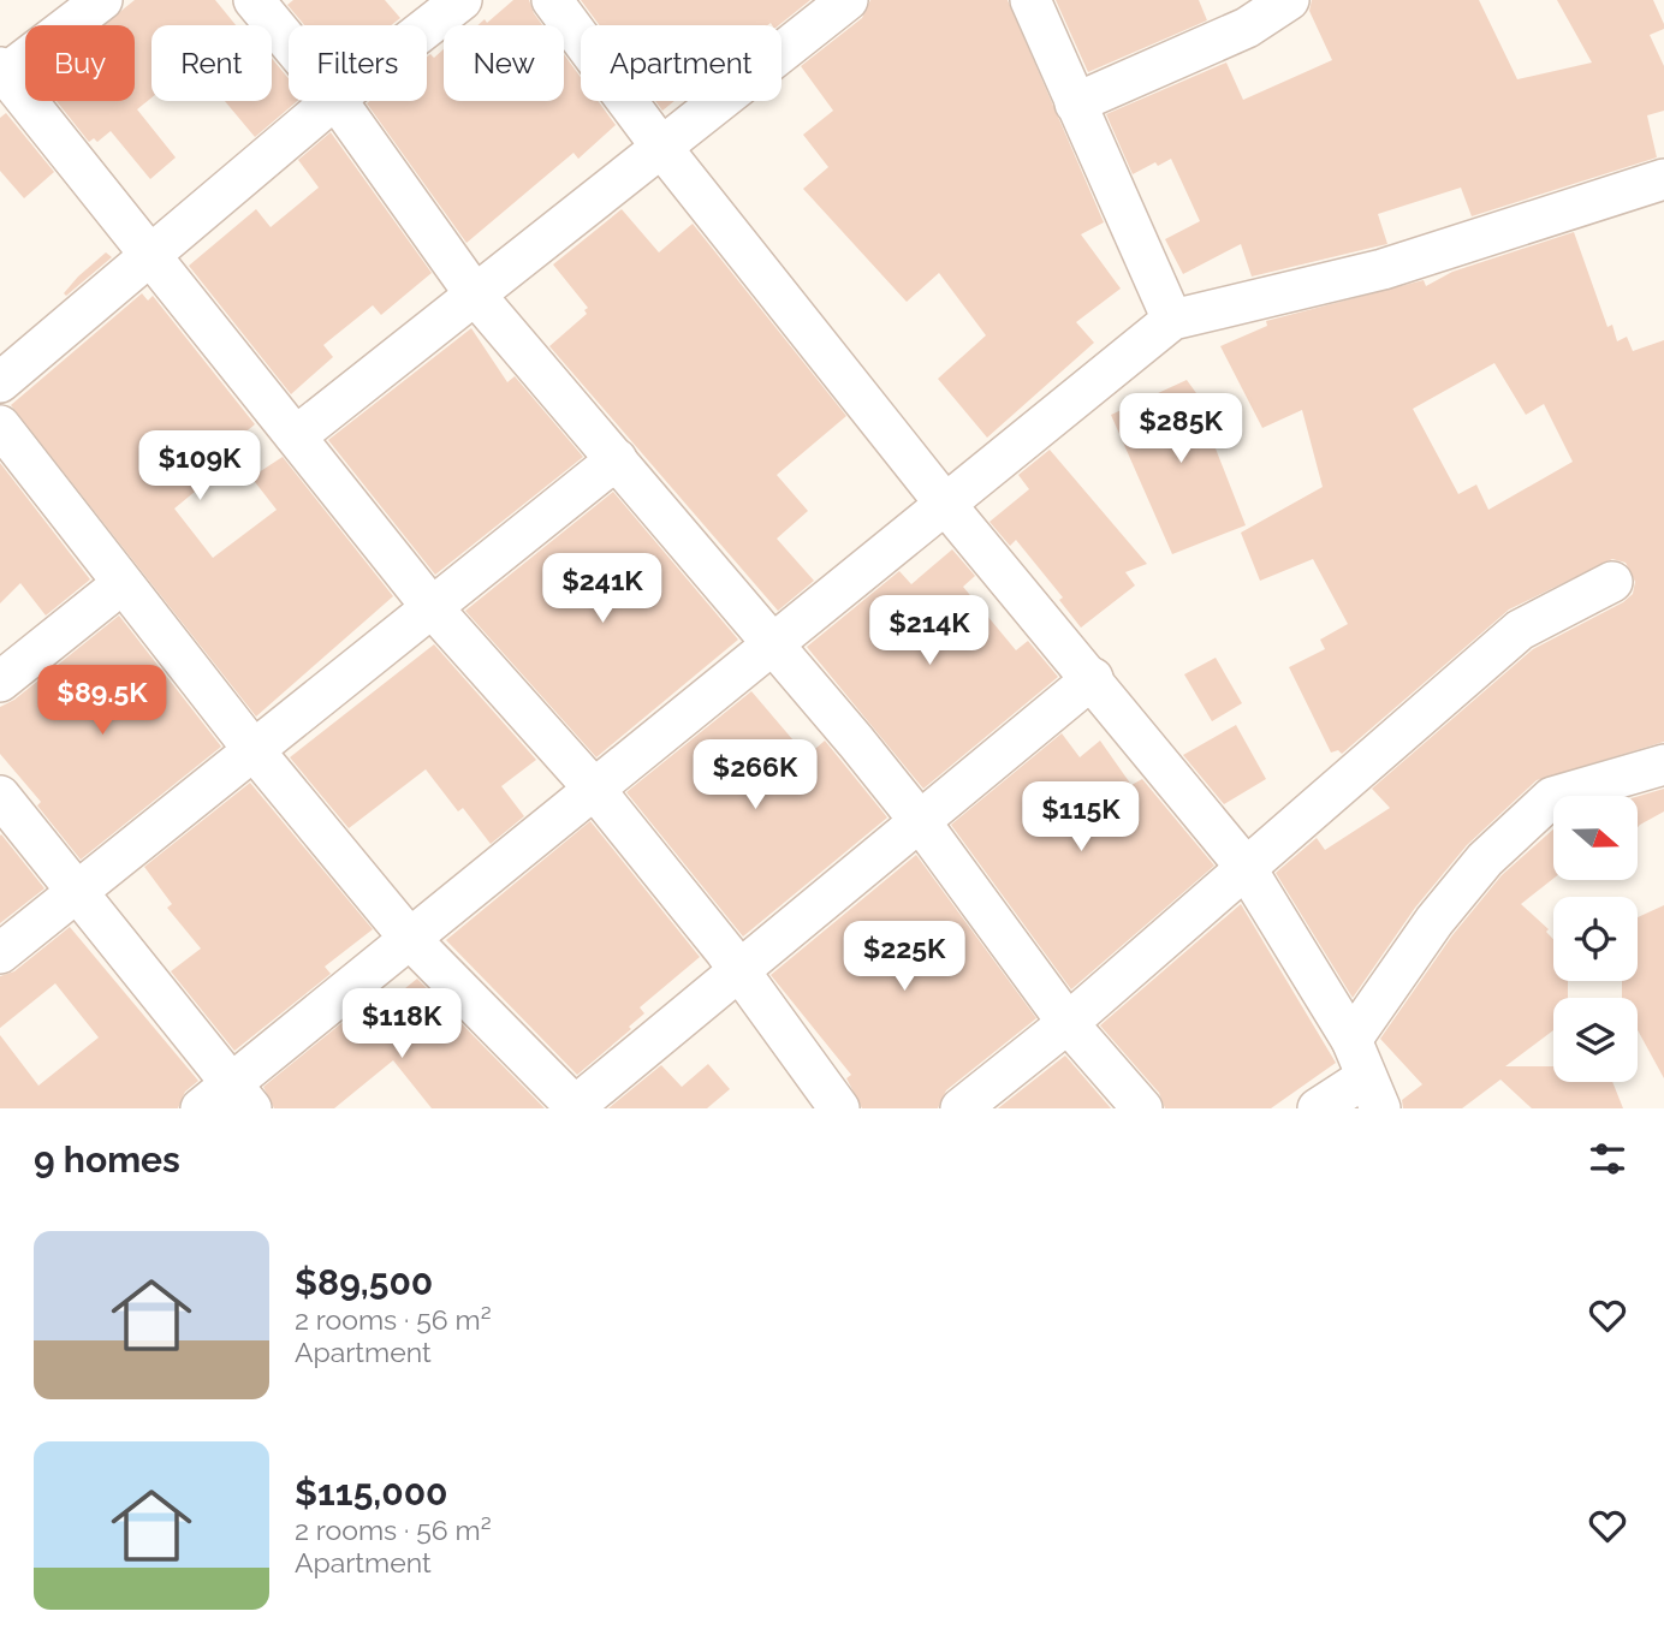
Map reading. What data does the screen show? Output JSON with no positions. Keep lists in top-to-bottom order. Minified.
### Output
{"north":"right","page":{"chip":["Buy","Rent","Filters","New","Apartment"],"price":["$285K","$109K","$241K","$214K","$89.5K","$266K","$115K","$225K","$118K"],"heading":"9 homes","list":[{"name":"$89,500","note":"2 rooms · 56 m² · Apartment"},{"name":"$115,000","note":"2 rooms · 56 m² · Apartment"}]}}
